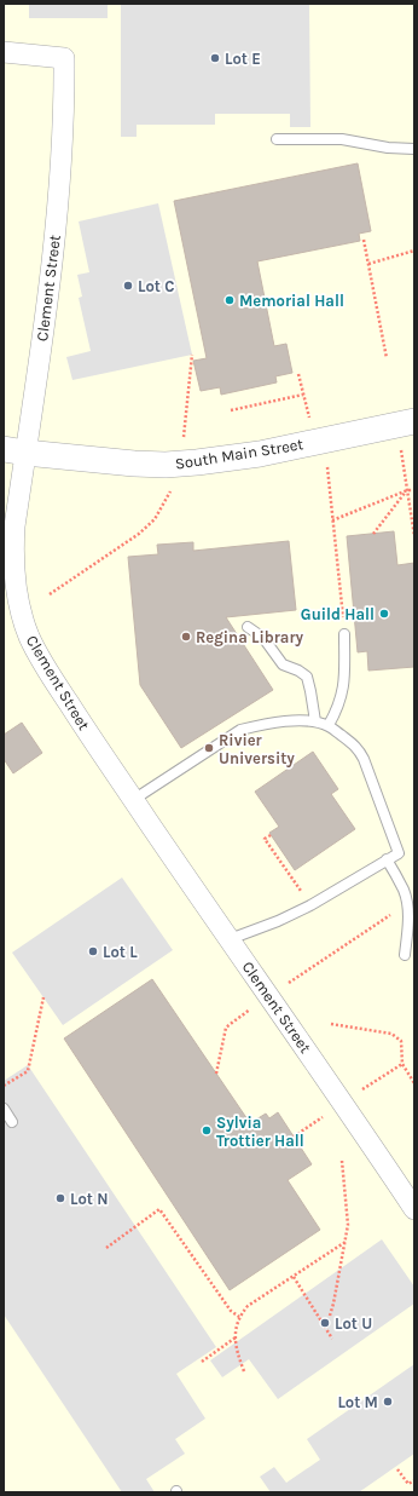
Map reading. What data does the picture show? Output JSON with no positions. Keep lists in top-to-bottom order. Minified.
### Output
{"streets":{"street":["Clement Street","South Main Street"]},"crossings":[["Clement Street","South Main Street"]],"places":["Lot E","Lot C","Memorial Hall","Guild Hall","Regina Library","Rivier University","Lot L","Sylvia Trottier Hall","Lot N","Lot U","Lot M"]}
